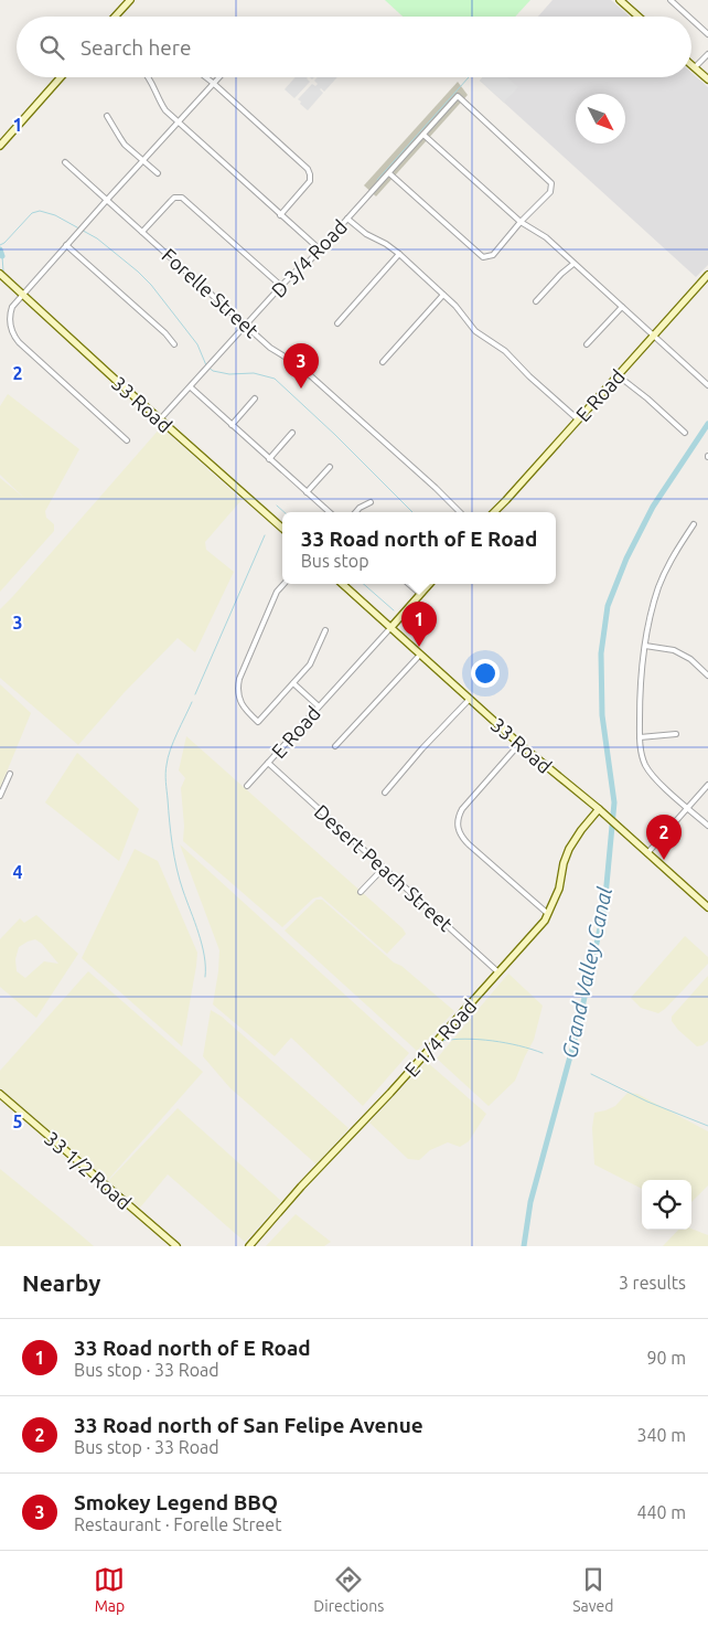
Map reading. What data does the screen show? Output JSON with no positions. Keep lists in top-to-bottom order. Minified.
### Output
{"streets":{"street":["D 3/4 Road","Forelle Street","E Road","33 Road","Desert Peach Street","E 1/4 Road","33 1/2 Road"]},"crossings":[["D 3/4 Road","Forelle Street"],["D 3/4 Road","33 Road"],["E Road","33 Road"],["E Road","Desert Peach Street"],["33 Road","E 1/4 Road"],["Desert Peach Street","E 1/4 Road"]],"water":["Grand Valley Canal"],"north":"bottom right","page":{"search":"Search here","pins":["3","1","2"],"popup":["33 Road north of E Road","Bus stop"],"heading":["Nearby","3 results"],"list":[{"mark":"1","name":"33 Road north of E Road","note":"Bus stop · 33 Road","value":"90 m"},{"mark":"2","name":"33 Road north of San Felipe Avenue","note":"Bus stop · 33 Road","value":"340 m"},{"mark":"3","name":"Smokey Legend BBQ","note":"Restaurant · Forelle Street","value":"440 m"}],"nav":["Map","Directions","Saved"]},"grid":{"rows":["1","2","3","4","5"]}}
